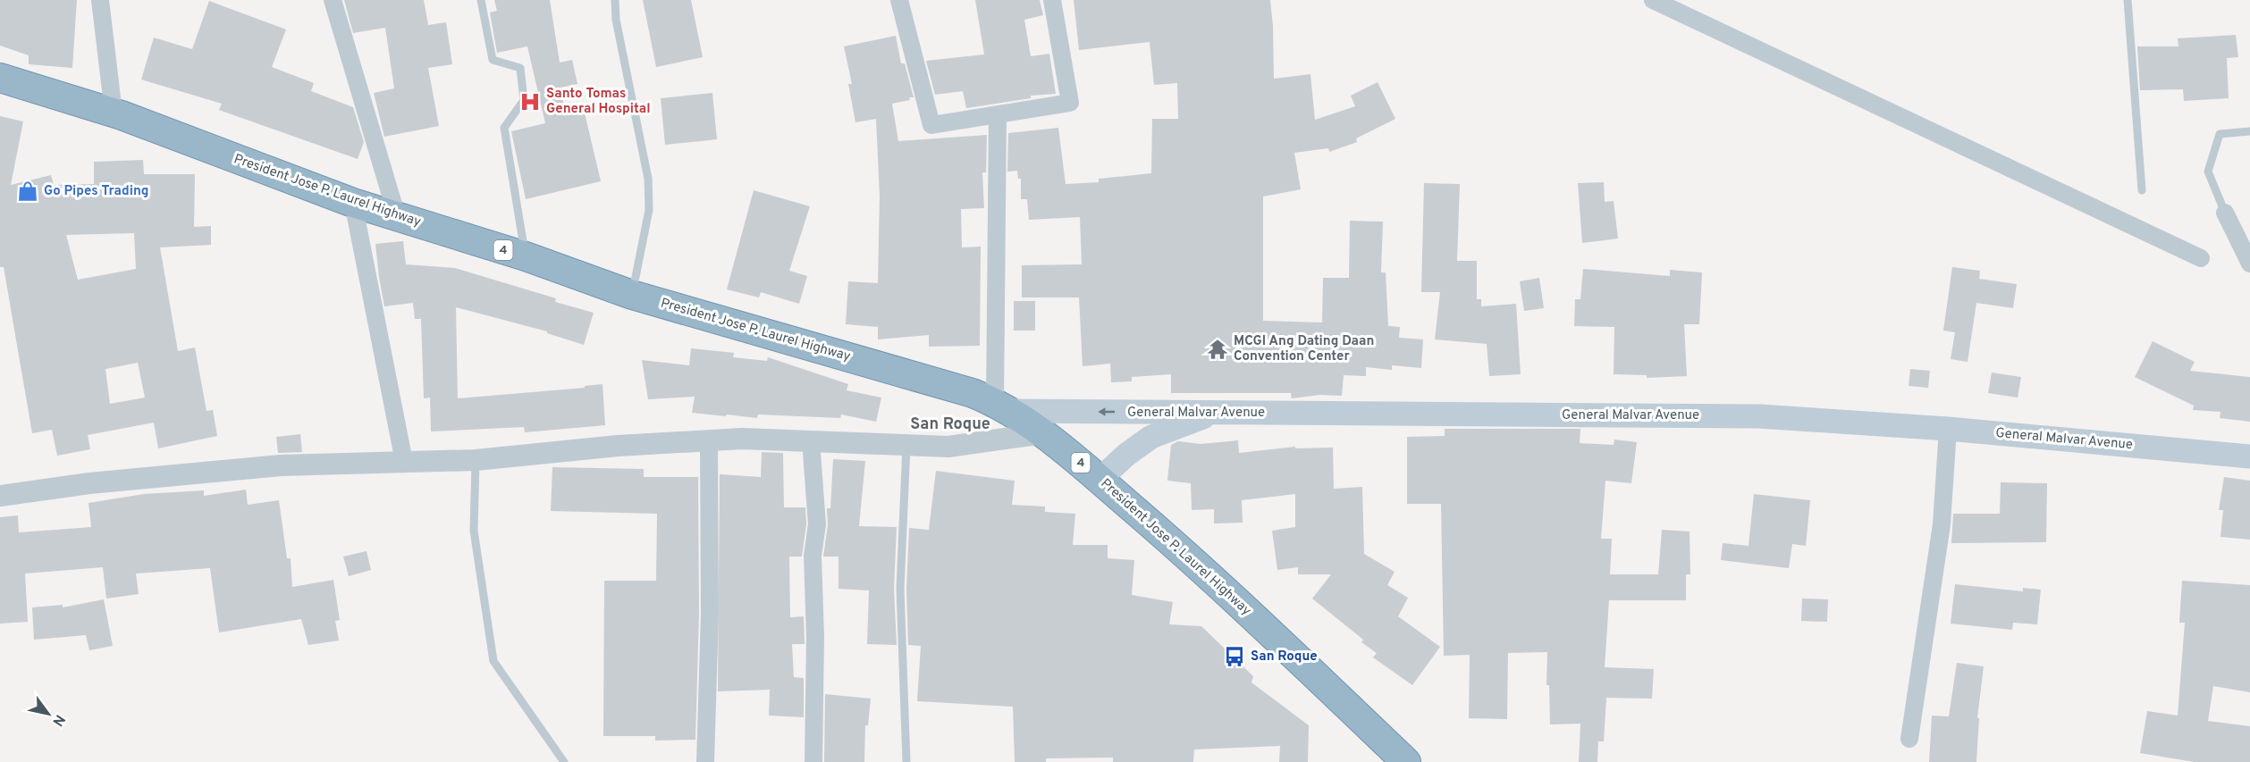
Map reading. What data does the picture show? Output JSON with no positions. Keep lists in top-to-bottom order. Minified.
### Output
{"streets":{"highway":["President Jose P. Laurel Highway","4"],"main road":["General Malvar Avenue"]},"crossings":[["President Jose P. Laurel Highway","General Malvar Avenue"]],"districts":["San Roque"],"places":{"hospital":["Santo Tomas General Hospital"],"shop":["Go Pipes Trading"],"temple":["MCGI Ang Dating Daan Convention Center"],"bus stop":["San Roque"]},"north":"bottom right"}
